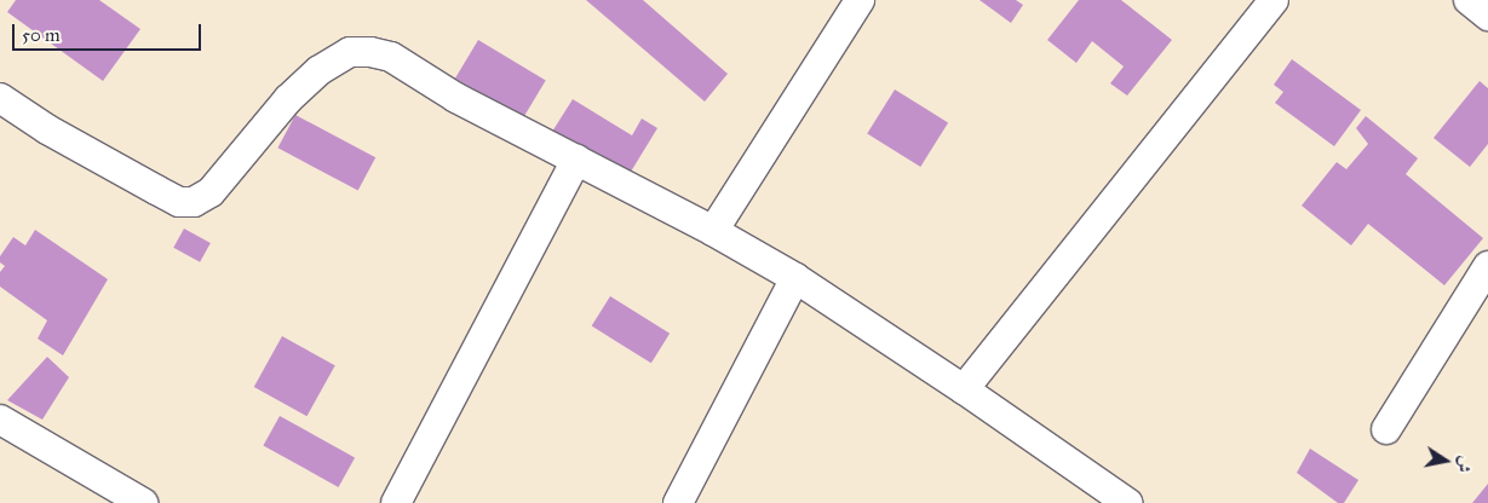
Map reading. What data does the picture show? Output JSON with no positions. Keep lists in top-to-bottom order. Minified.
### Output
{"scale_bar":"50 m","north":"right"}
